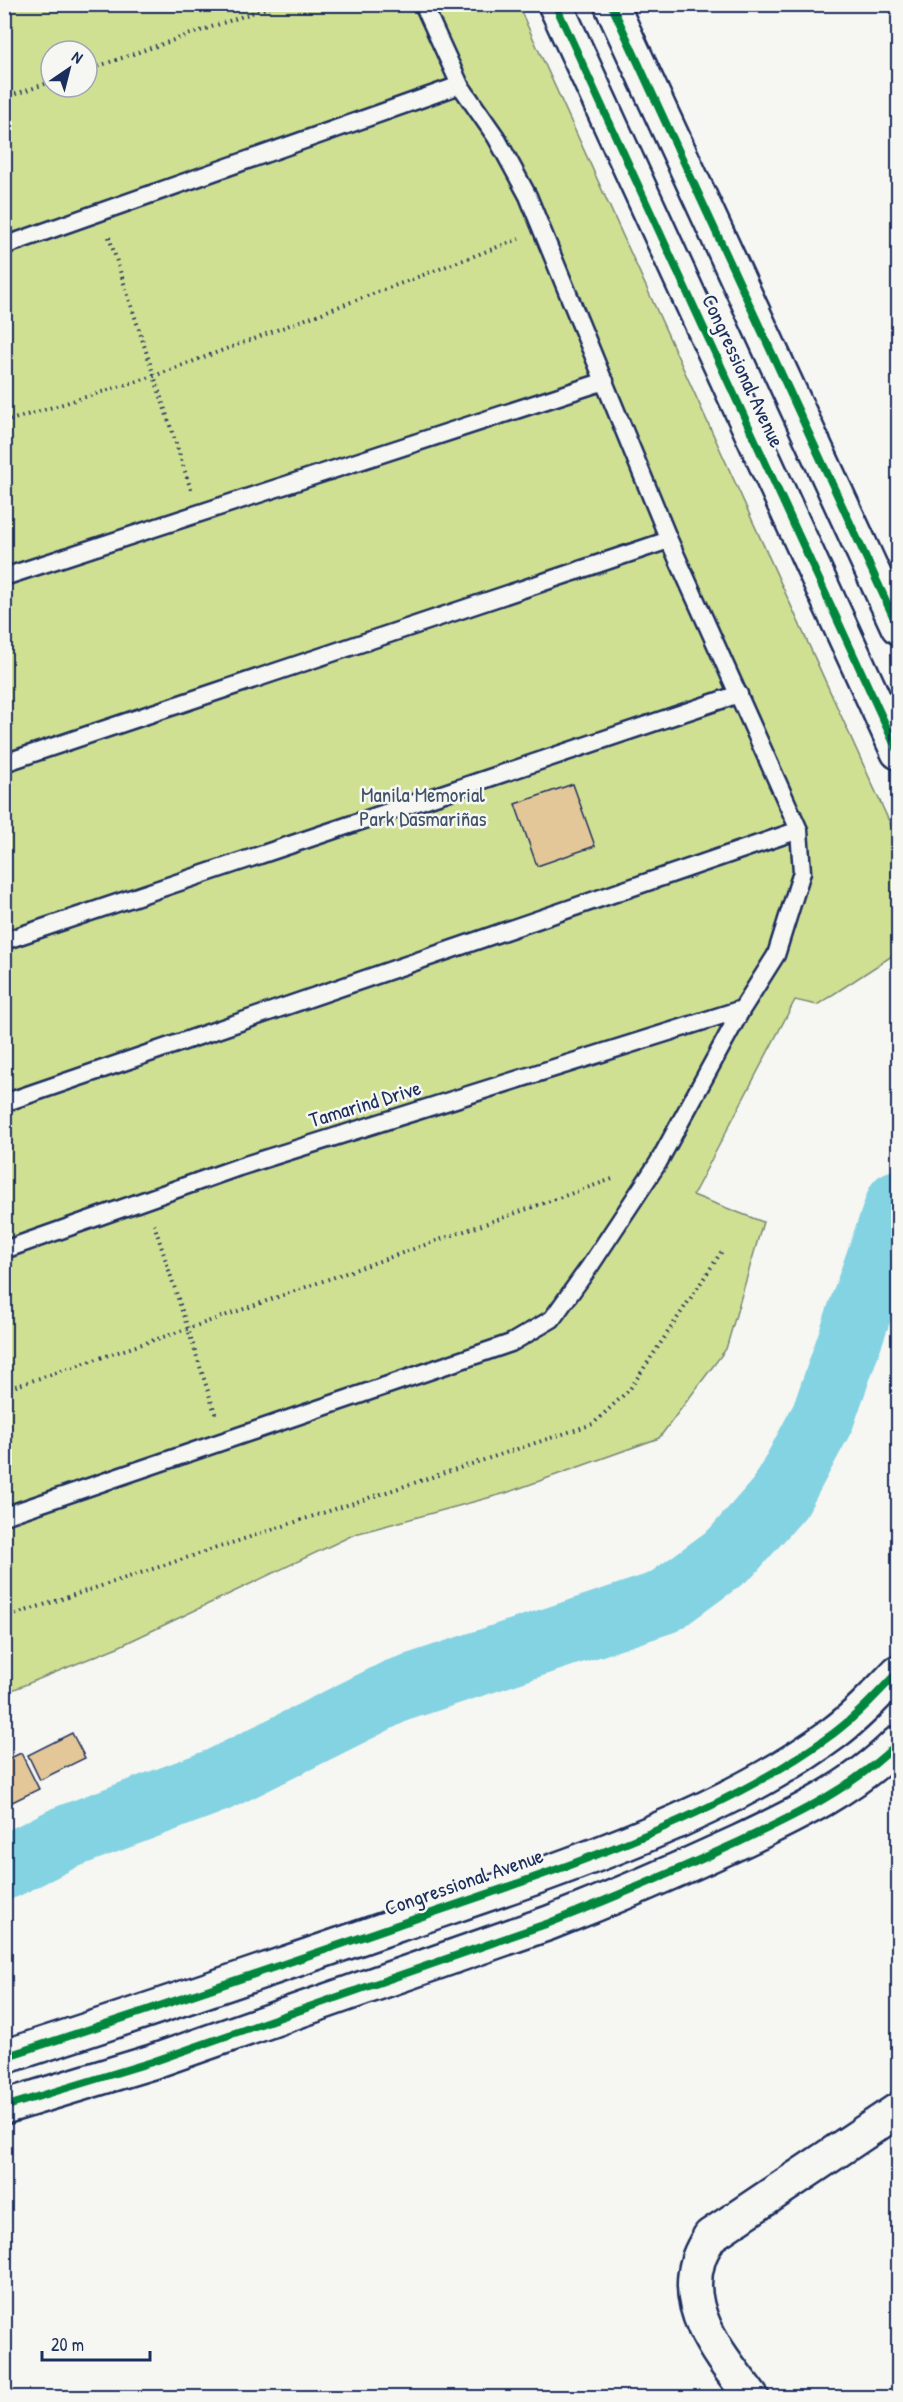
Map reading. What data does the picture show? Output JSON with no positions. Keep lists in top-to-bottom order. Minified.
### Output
{"streets":{"main road":["Congressional Avenue"],"lane":["Tamarind Drive"]},"parks":["Manila Memorial Park Dasmariñas"],"scale_bar":"20 m","north":"top right"}
